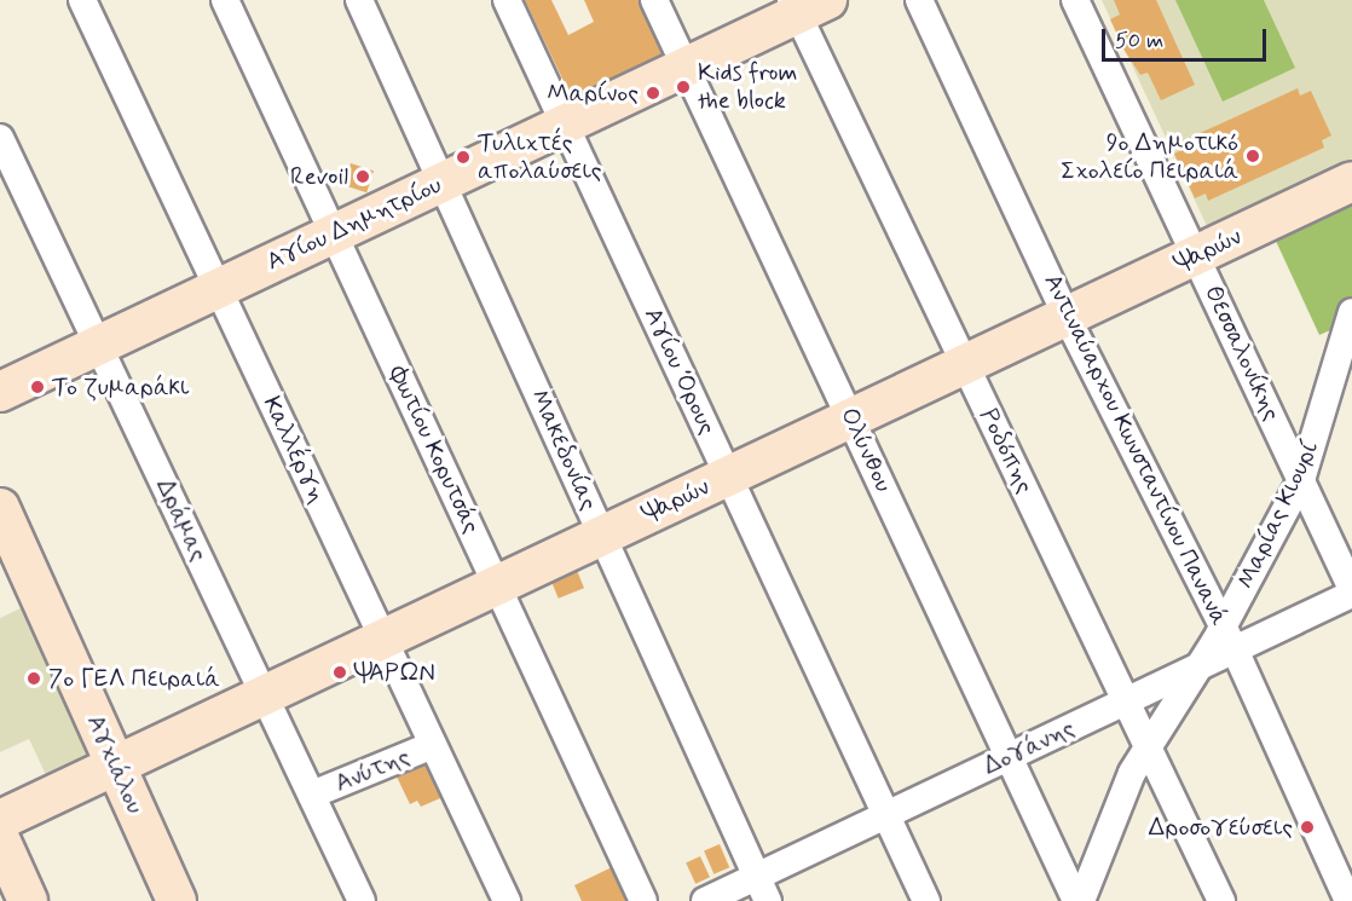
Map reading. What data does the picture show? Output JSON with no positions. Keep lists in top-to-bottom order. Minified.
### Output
{"streets":{"main road":["Αγίου Δημητρίου","Ψαρών","Αγχιάλου"],"street":["Θεσσαλονίκης","Αγίου Όρους","Καλλέργη","Φωτίου Κορυτσάς","Μακεδονίας","Ολύνθου","Αντιναύαρχου Κωνσταντίνου Πανανά","Ροδόπης","Μαρίας Κιουρί","Δράμας","Δογάνης","Ανύτης"]},"crossings":[["Αγίου Δημητρίου","Αγίου Όρους"],["Αγίου Δημητρίου","Καλλέργη"],["Αγίου Δημητρίου","Φωτίου Κορυτσάς"],["Αγίου Δημητρίου","Μακεδονίας"],["Αγίου Δημητρίου","Ολύνθου"],["Αγίου Δημητρίου","Ροδόπης"],["Αγίου Δημητρίου","Δράμας"],["Ψαρών","Θεσσαλονίκης"],["Ψαρών","Αγίου Όρους"],["Ψαρών","Καλλέργη"],["Ψαρών","Φωτίου Κορυτσάς"],["Ψαρών","Μακεδονίας"],["Ψαρών","Ολύνθου"],["Ψαρών","Αντιναύαρχου Κωνσταντίνου Πανανά"],["Ψαρών","Ροδόπης"],["Ψαρών","Δράμας"],["Ψαρών","Αγχιάλου"],["Θεσσαλονίκης","Μαρίας Κιουρί"],["Θεσσαλονίκης","Δογάνης"],["Αγίου Όρους","Δογάνης"],["Καλλέργη","Ανύτης"],["Μακεδονίας","Δογάνης"],["Ολύνθου","Δογάνης"],["Αντιναύαρχου Κωνσταντίνου Πανανά","Μαρίας Κιουρί"],["Αντιναύαρχου Κωνσταντίνου Πανανά","Δογάνης"],["Ροδόπης","Δογάνης"],["Μαρίας Κιουρί","Δογάνης"],["Δράμας","Ανύτης"]],"places":["Kids from the block","Μαρίνος","9ο Δημοτικό Σχολείο Πειραιά","Τυλιχτές απολαύσεις","Revoil","Το ζυμαράκι","ΨΑΡΩΝ","7ο ΓΕΛ Πειραιά","Δροσογεύσεις"],"scale_bar":"50 m"}
